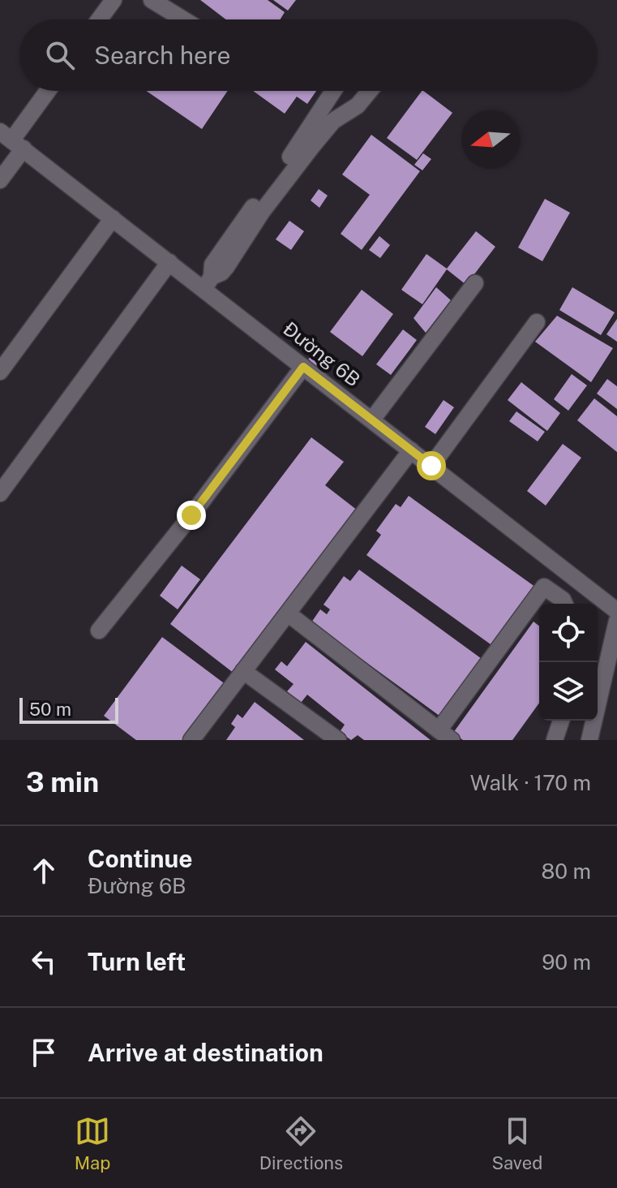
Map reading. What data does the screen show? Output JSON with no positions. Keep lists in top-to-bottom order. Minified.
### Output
{"streets":{"street":["Đường 6B"]},"scale_bar":"50 m","north":"left","page":{"search":"Search here","scale":"50 m","heading":["3 min","Walk · 170 m"],"list":[["Continue","Đường 6B","80 m"],["Turn left","90 m"],"Arrive at destination"],"nav":["Map","Directions","Saved"]}}
